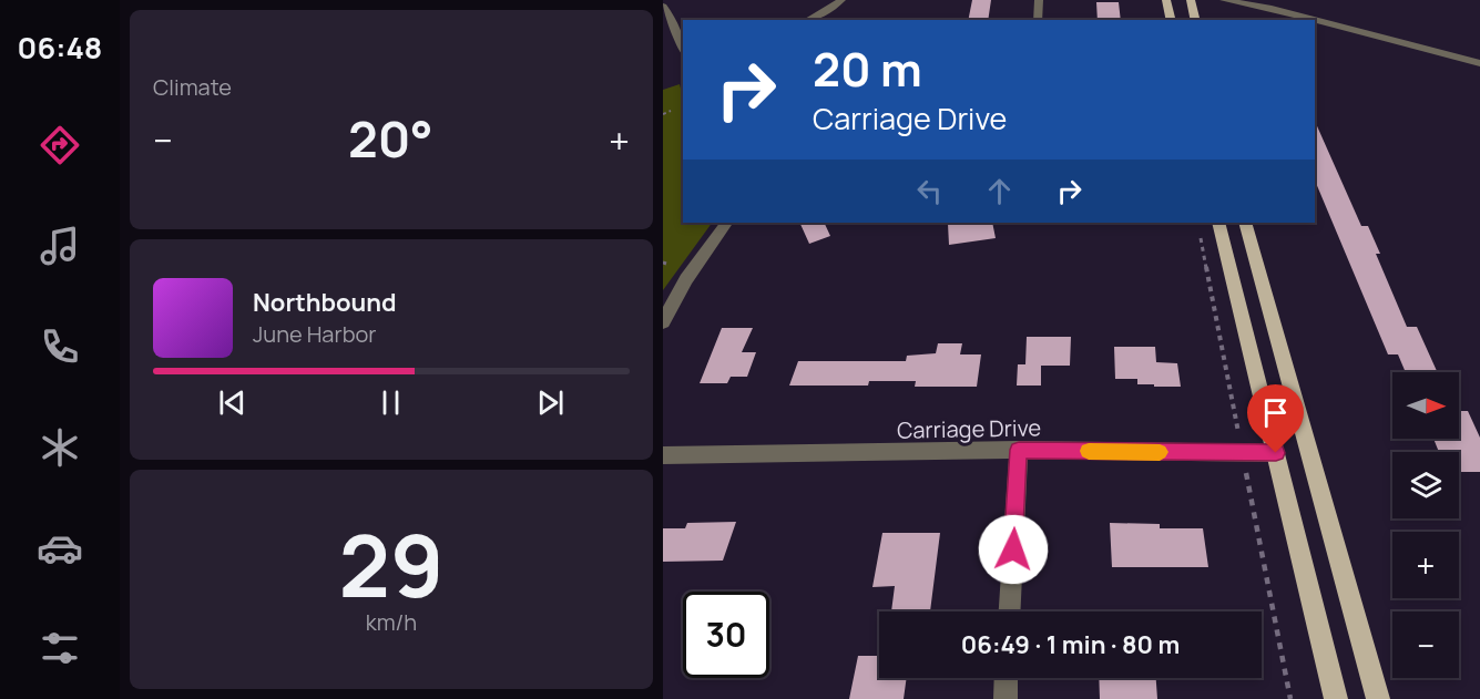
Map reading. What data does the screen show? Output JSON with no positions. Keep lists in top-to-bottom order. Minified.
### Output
{"streets":{"street":["Carriage Drive"]},"north":"right","page":{"tabs":"06:48","tile":["Climate",["29","km/h"]],"turn":["20 m","Carriage Drive"],"heat":["−","20°","+"],"song":["Northbound","June Harbor"],"map_buttons":["+","−"],"limit":"30","trip":"06:49 · 1 min · 80 m"}}
